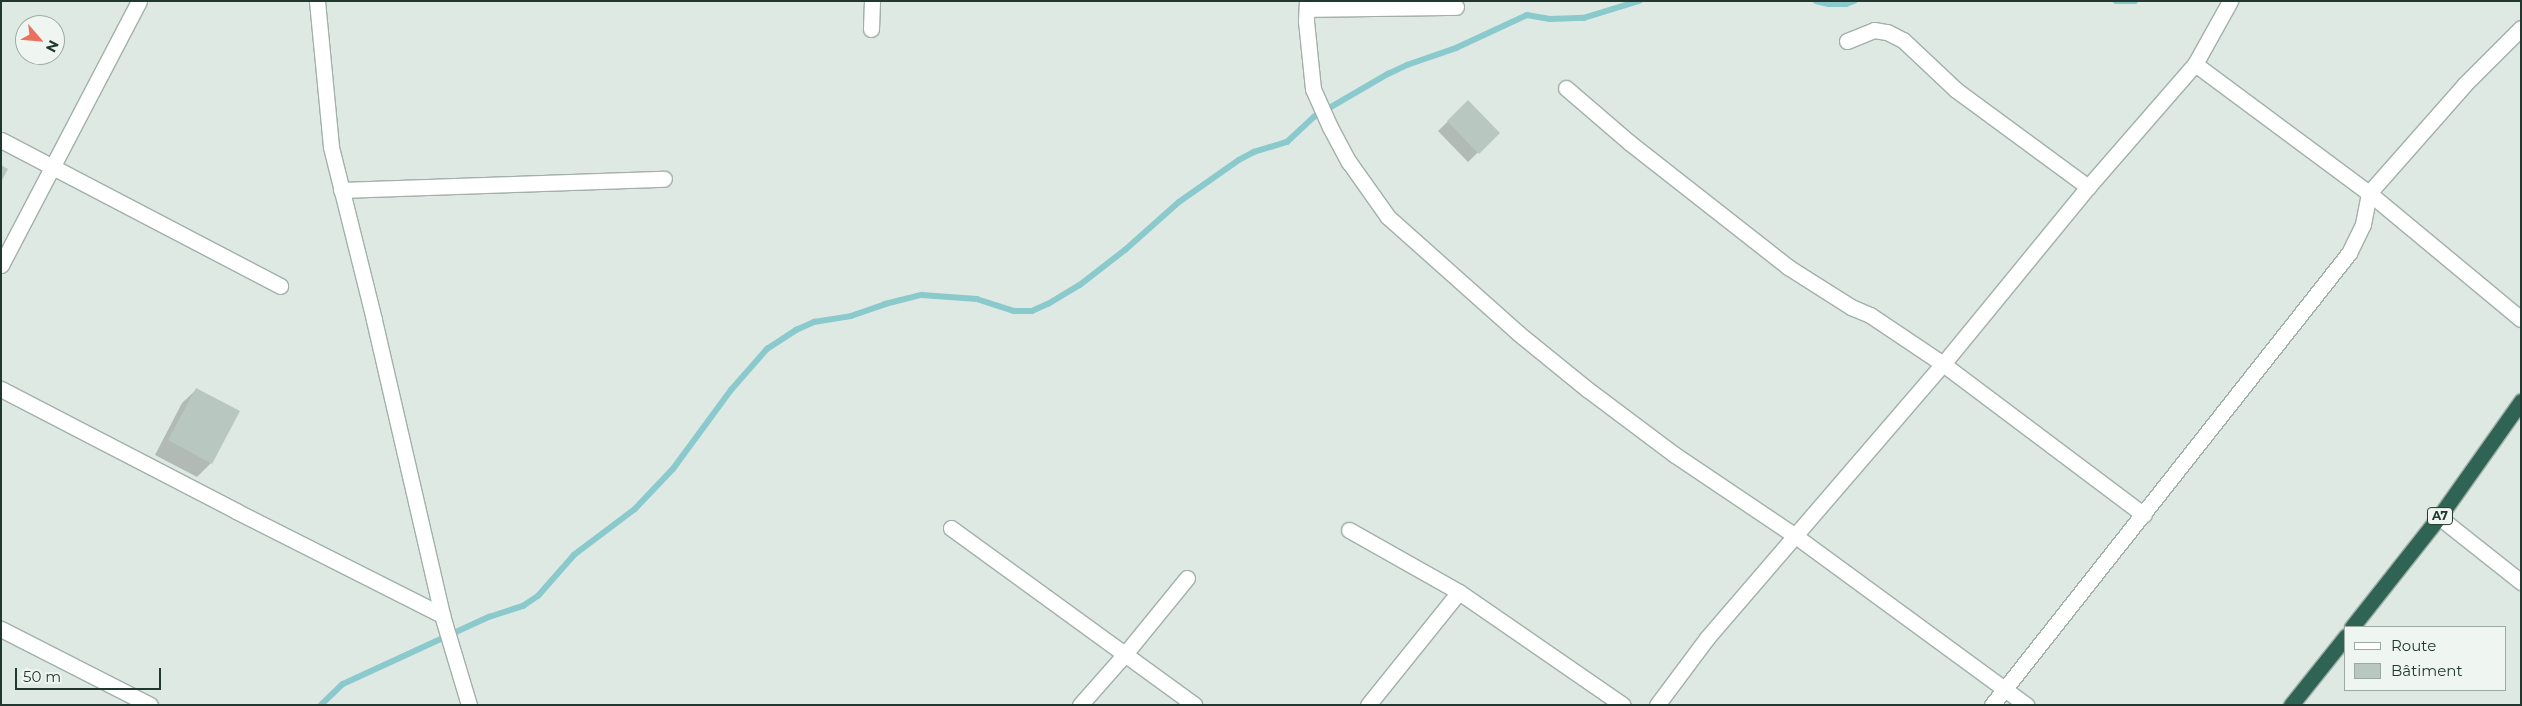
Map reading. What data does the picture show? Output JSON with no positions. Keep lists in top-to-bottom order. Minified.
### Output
{"streets":{"highway":["A7"]},"legend":["Route","Bâtiment"],"scale_bar":"50 m","north":"bottom right"}
